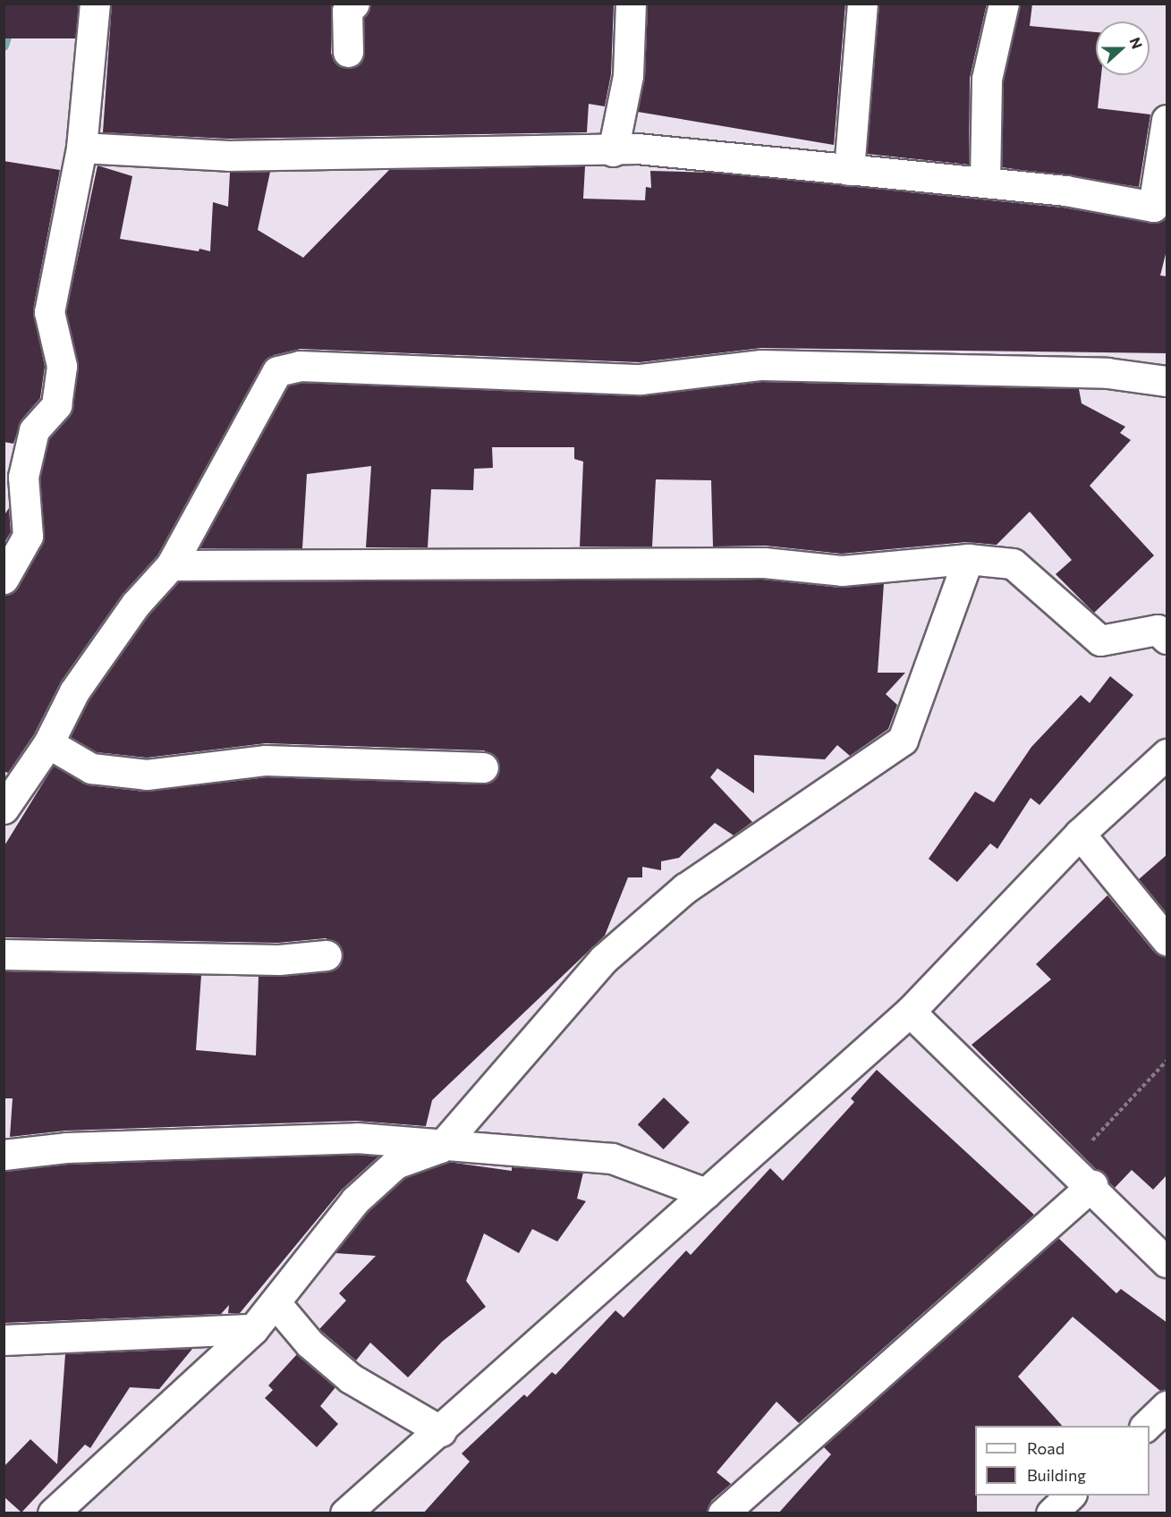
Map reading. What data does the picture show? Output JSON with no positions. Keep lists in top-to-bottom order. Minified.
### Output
{"legend":["Road","Building"],"north":"right"}
